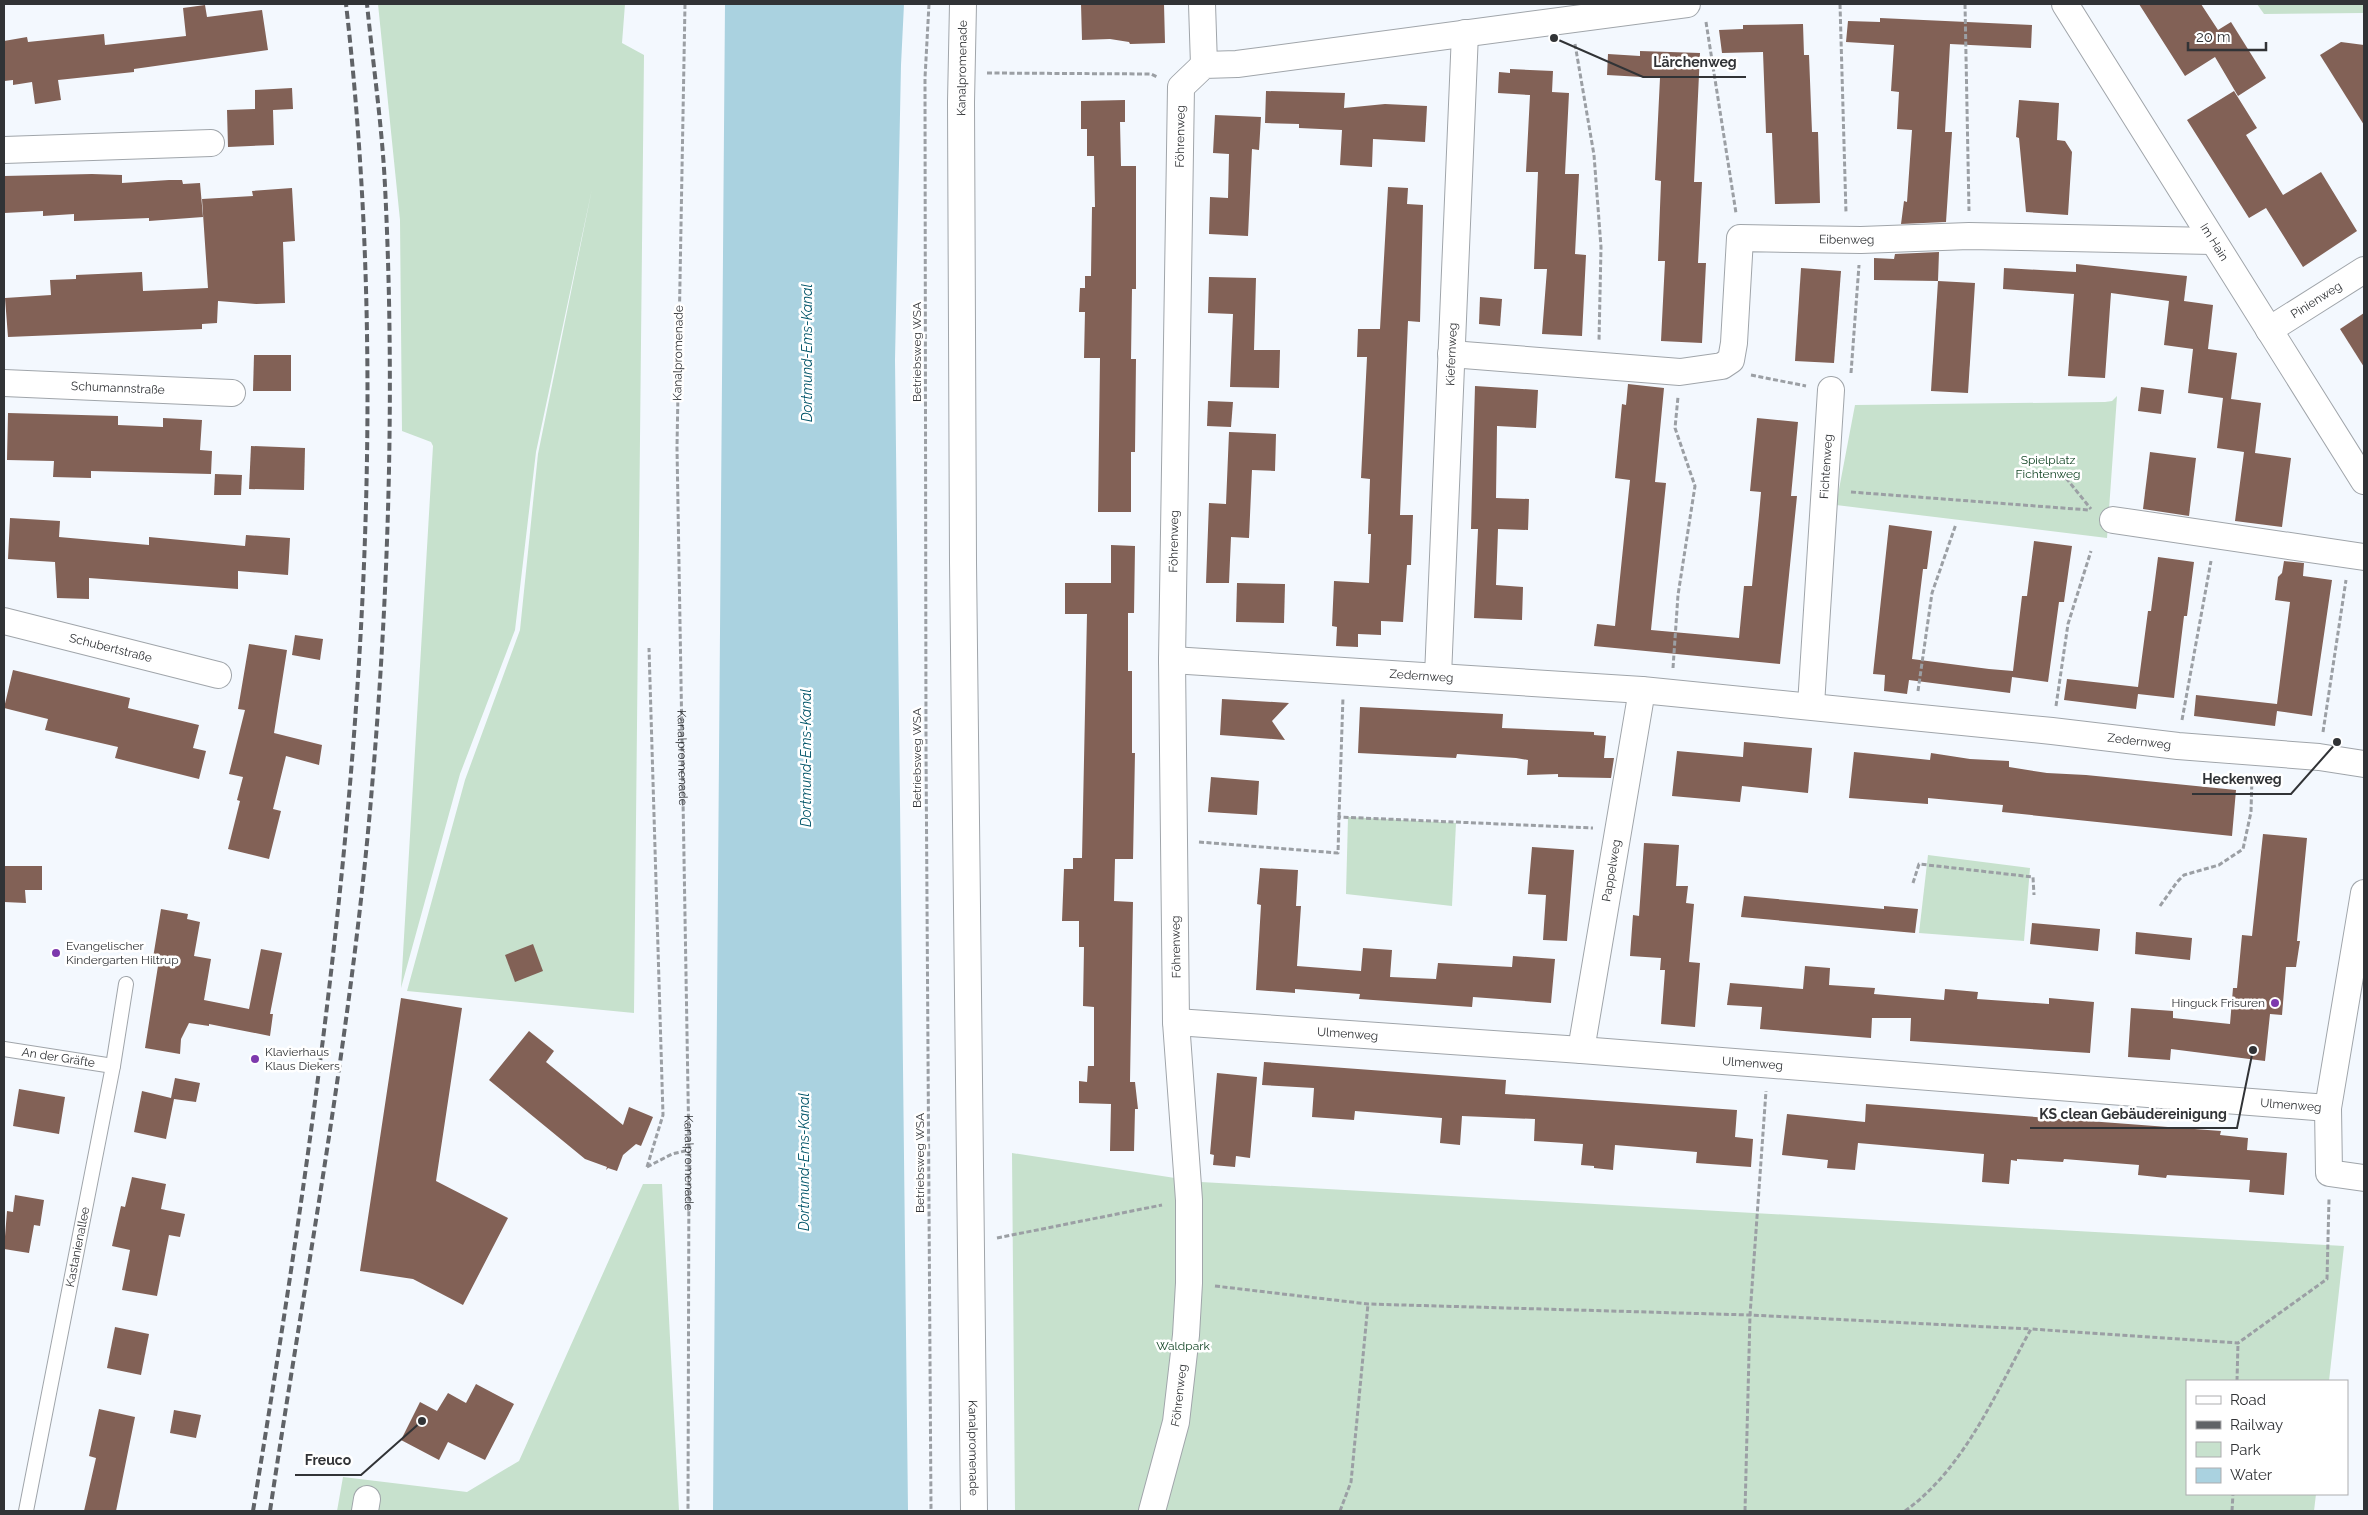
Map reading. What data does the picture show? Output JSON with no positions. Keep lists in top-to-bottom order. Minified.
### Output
{"streets":{"street":["Kanalpromenade","Föhrenweg","Eibenweg","Im Hain","Pinienweg","Kiefernweg","Schumannstraße","Fichtenweg","Schubertstraße","Zedernweg","Pappelweg","Ulmenweg"],"lane":["An der Gräfte","Kastanienallee"],"path":["Betriebsweg WSA"]},"crossings":[["Föhrenweg","Zedernweg"],["Föhrenweg","Ulmenweg"],["Eibenweg","Im Hain"],["Im Hain","Pinienweg"],["Kiefernweg","Zedernweg"],["Fichtenweg","Zedernweg"],["Zedernweg","Pappelweg"],["Pappelweg","Ulmenweg"],["An der Gräfte","Kastanienallee"]],"water":["Dortmund-Ems-Kanal"],"parks":["Spielplatz Fichtenweg","Waldpark"],"places":["Lärchenweg","Heckenweg","Evangelischer Kindergarten Hiltrup","Hinguck Frisuren","KS clean Gebäudereinigung","Klavierhaus Klaus Diekers","Freuco"],"legend":["Road","Railway","Park","Water"],"scale_bar":"20 m"}
